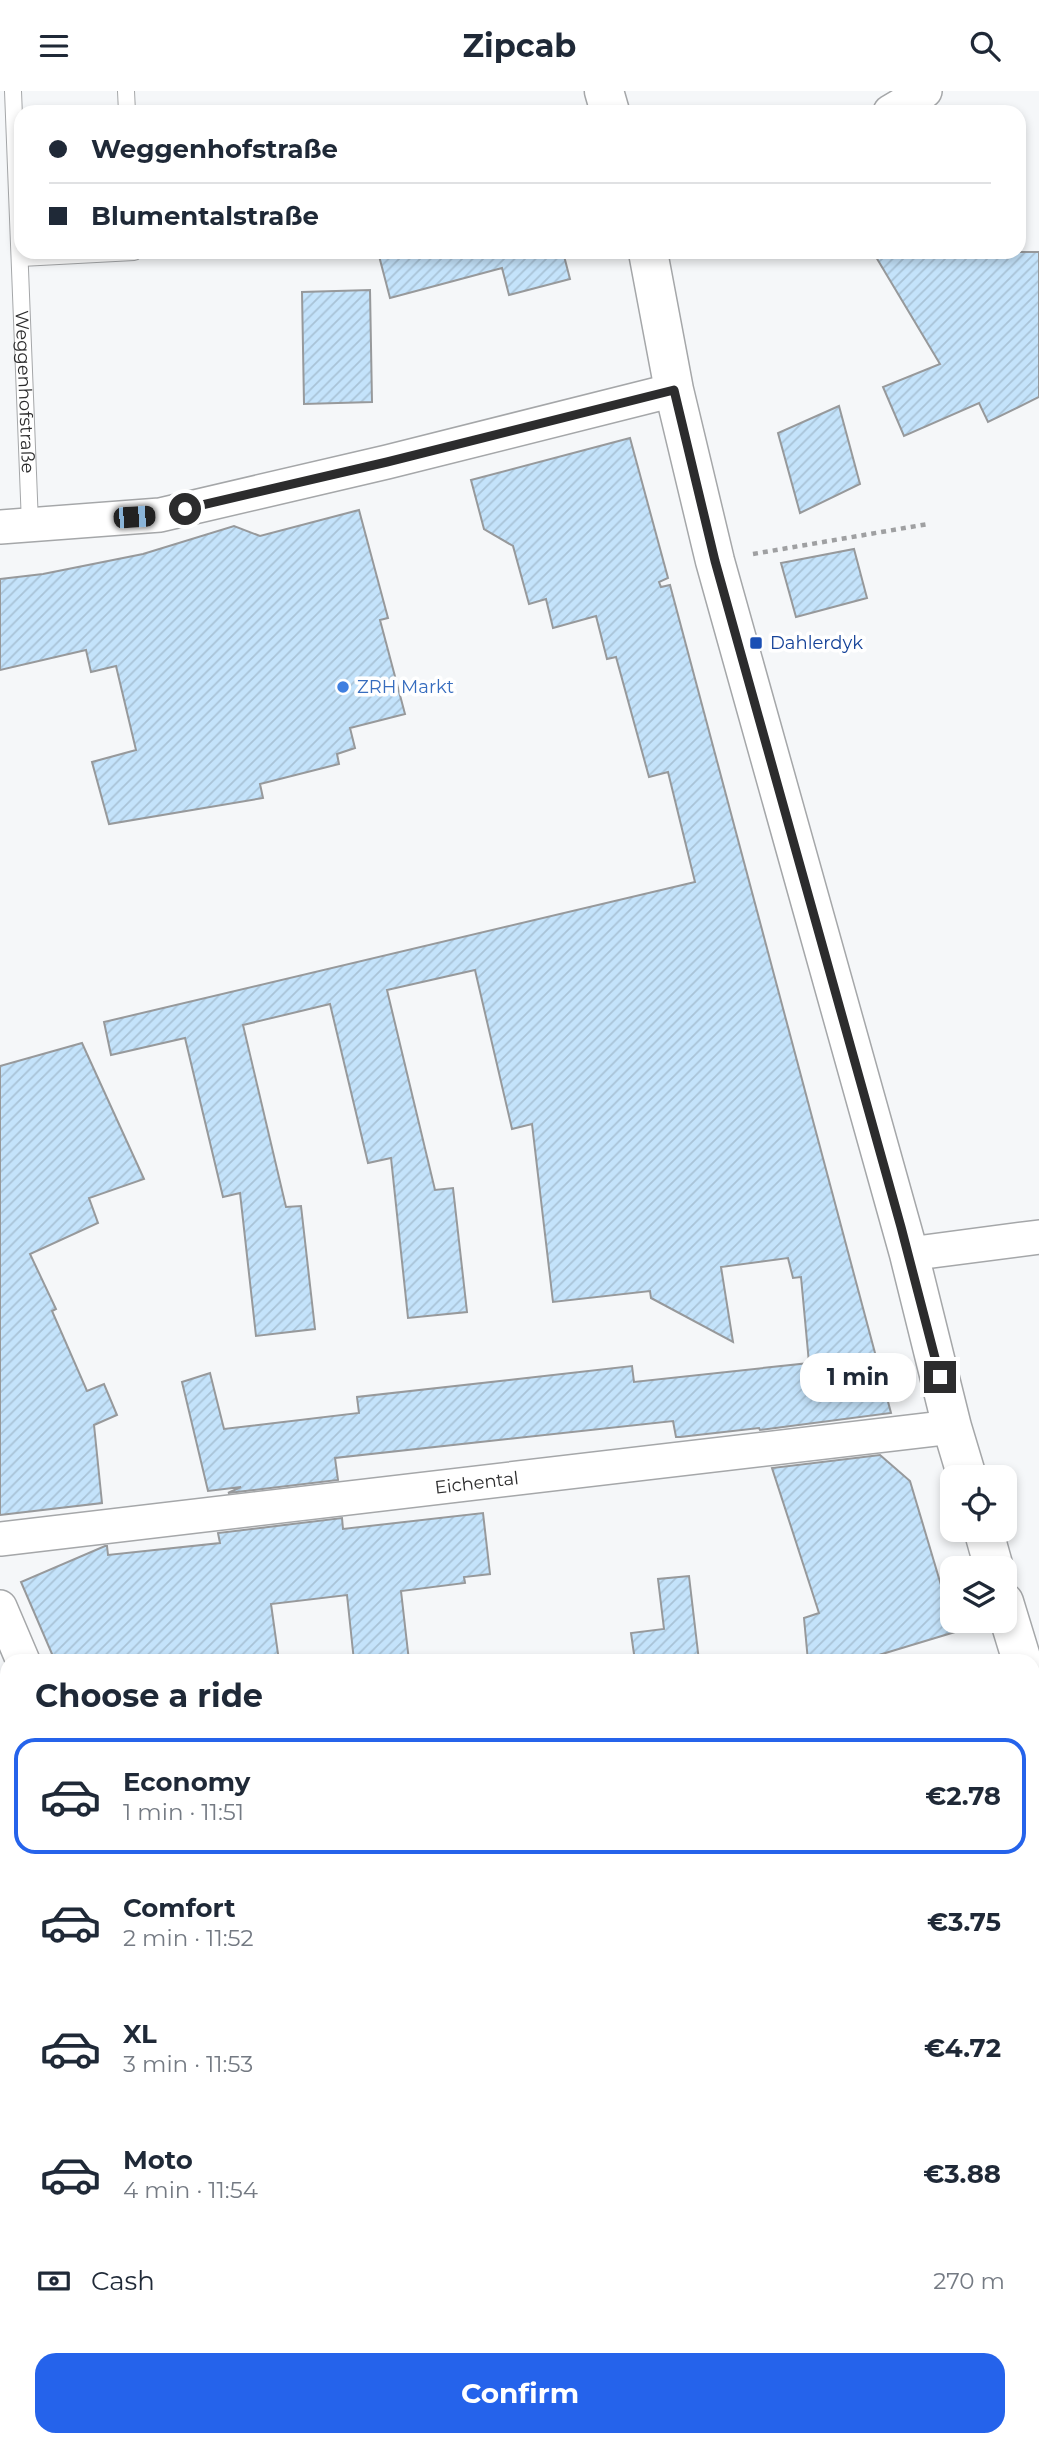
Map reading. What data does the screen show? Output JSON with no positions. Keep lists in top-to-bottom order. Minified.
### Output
{"streets":{"street":["Weggenhofstraße","Eichental"]},"places":{"transit":["Dahlerdyk"],"other":["ZRH Markt"]},"page":{"header":"Zipcab","banner":["Weggenhofstraße","Blumentalstraße"],"bubble":"1 min","heading":"Choose a ride","list":[{"name":"Economy","note":"1 min · 11:51","value":"€2.78"},{"name":"Comfort","note":"2 min · 11:52","value":"€3.75"},{"name":"XL","note":"3 min · 11:53","value":"€4.72"},{"name":"Moto","note":"4 min · 11:54","value":"€3.88"}],"pay":["Cash","270 m"],"buttons":"Confirm"}}
